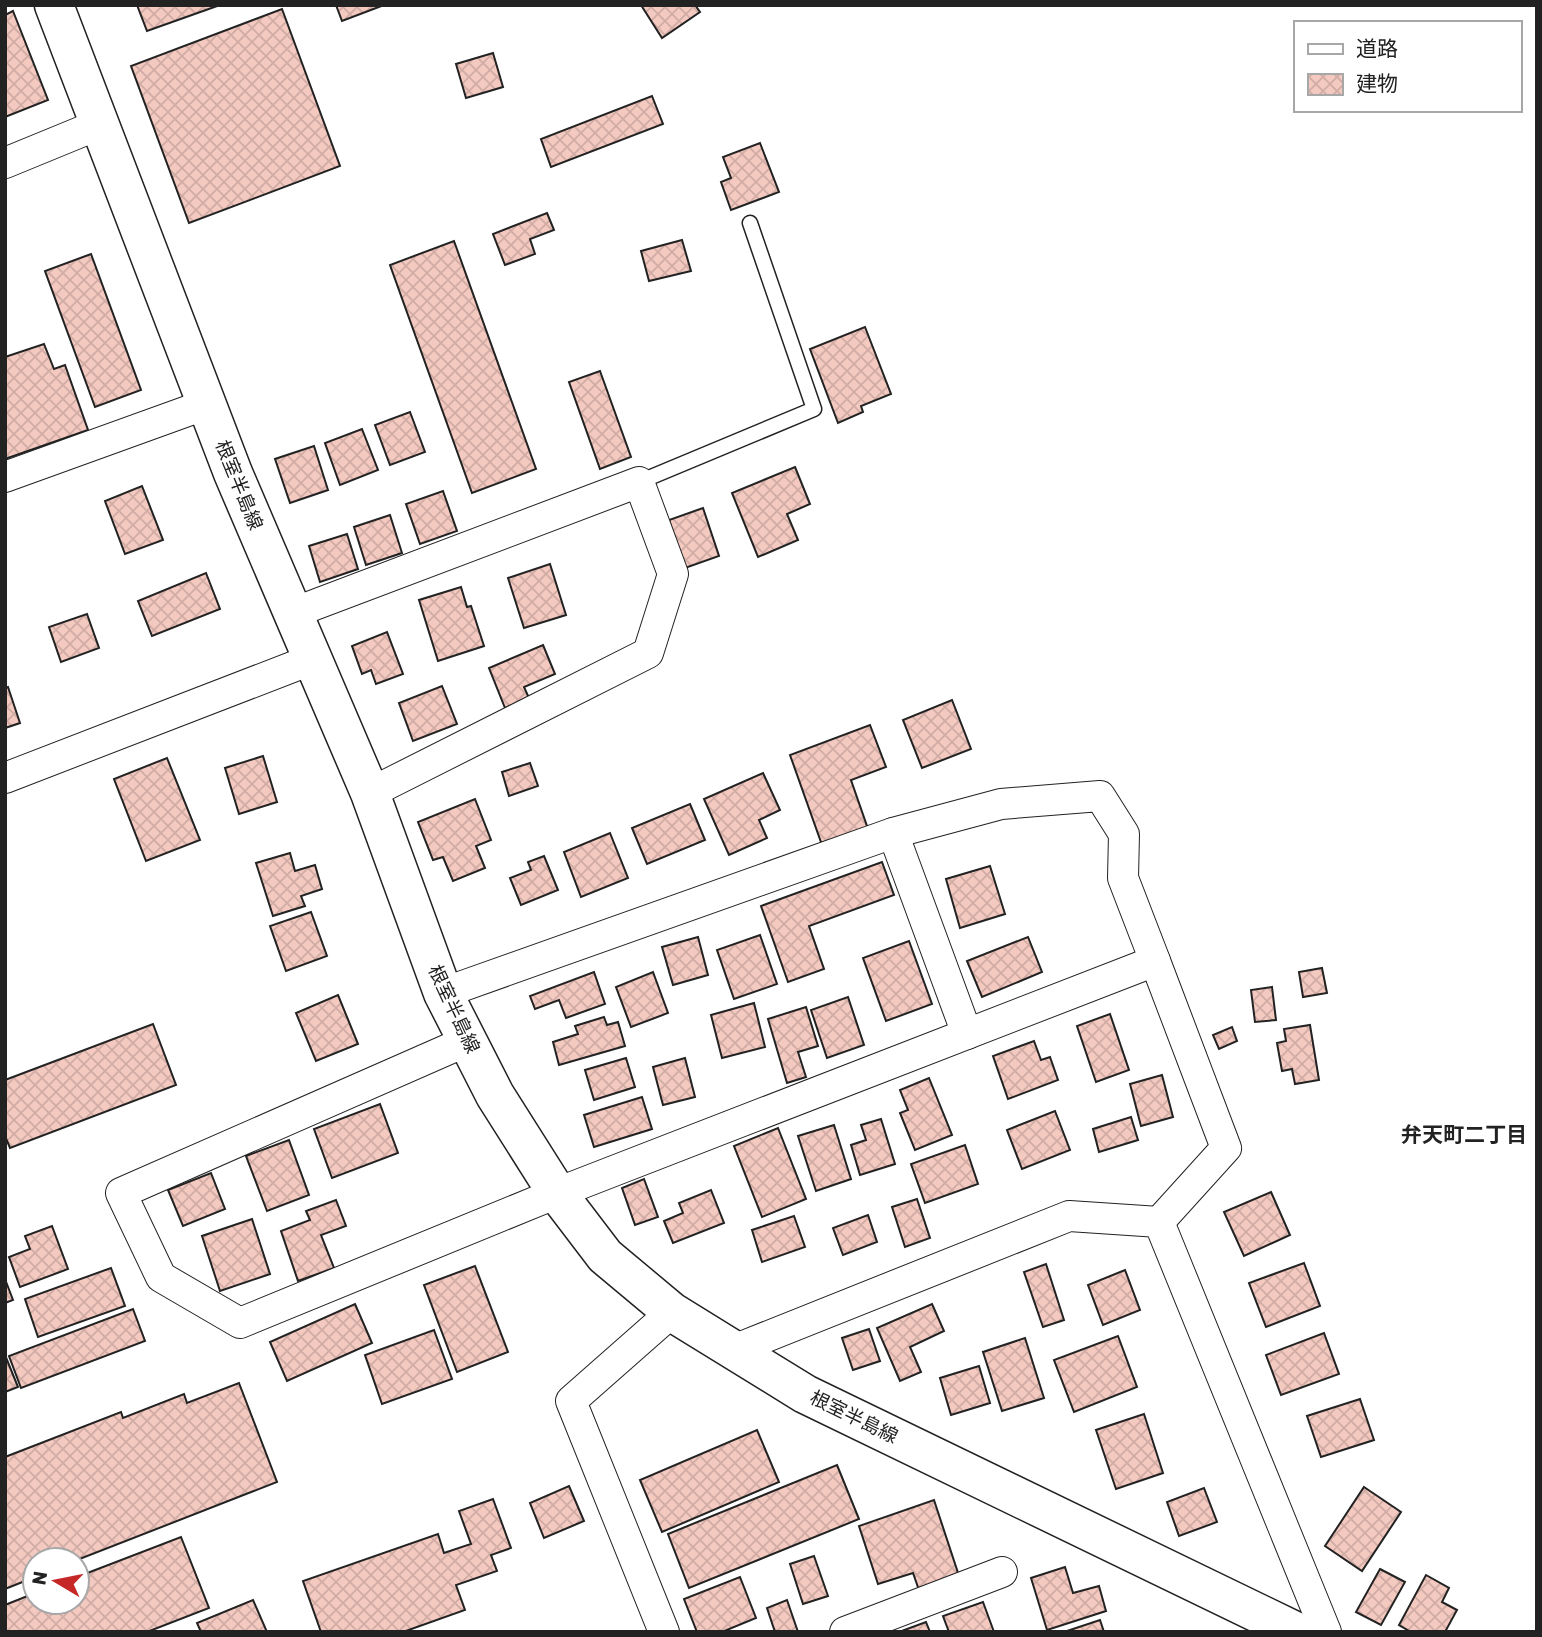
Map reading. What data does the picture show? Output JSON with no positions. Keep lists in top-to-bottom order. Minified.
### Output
{"streets":{"main road":["根室半島線"]},"districts":["弁天町二丁目"],"legend":["道路","建物"],"north":"left"}
